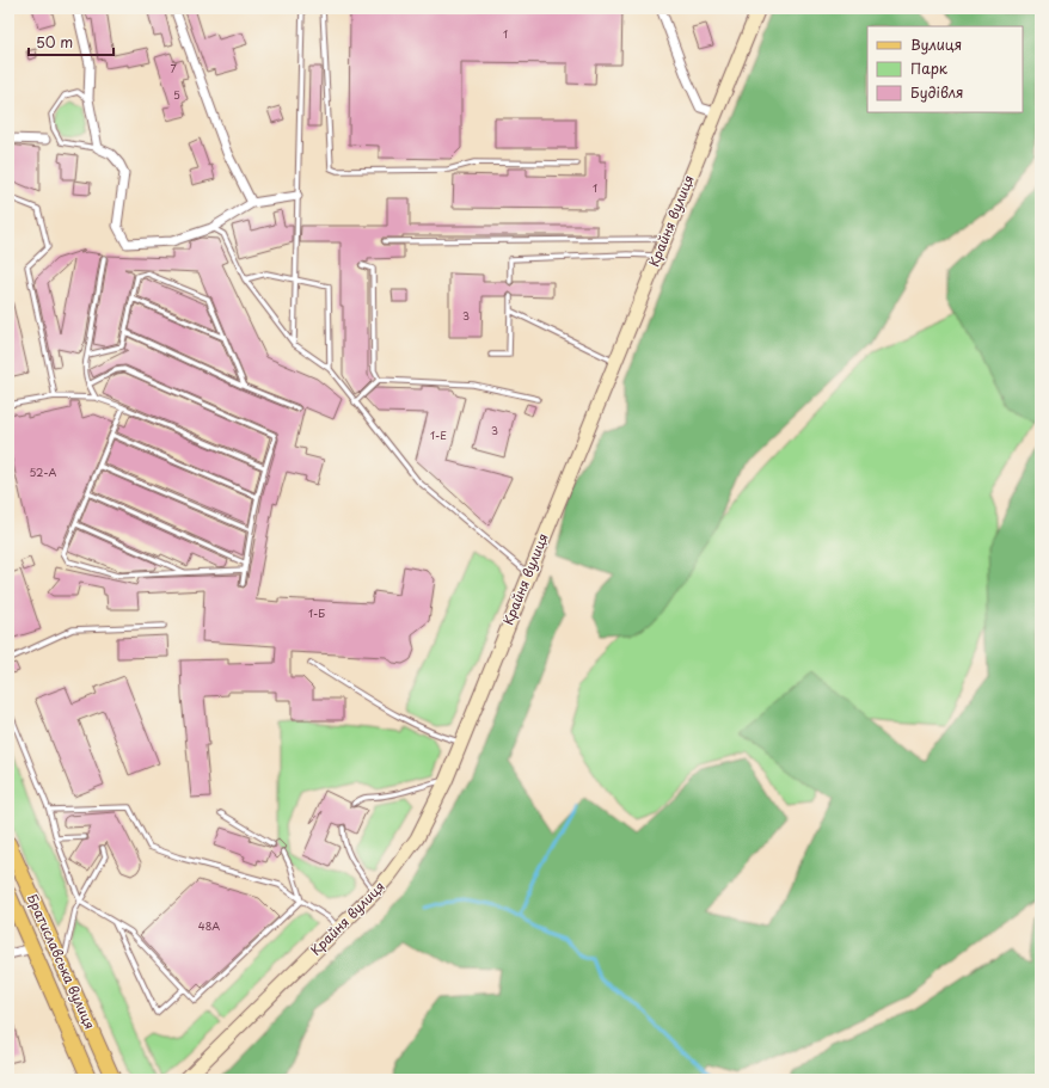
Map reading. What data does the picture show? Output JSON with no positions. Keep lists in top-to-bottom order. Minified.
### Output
{"streets":{"main road":["Братиславська вулиця"],"street":["Крайня вулиця"]},"house_numbers":["1","7","5","1","3","3","1-Е","52-А","1-Б","48А"],"legend":["Вулиця","Парк","Будівля"],"scale_bar":"50 m"}
